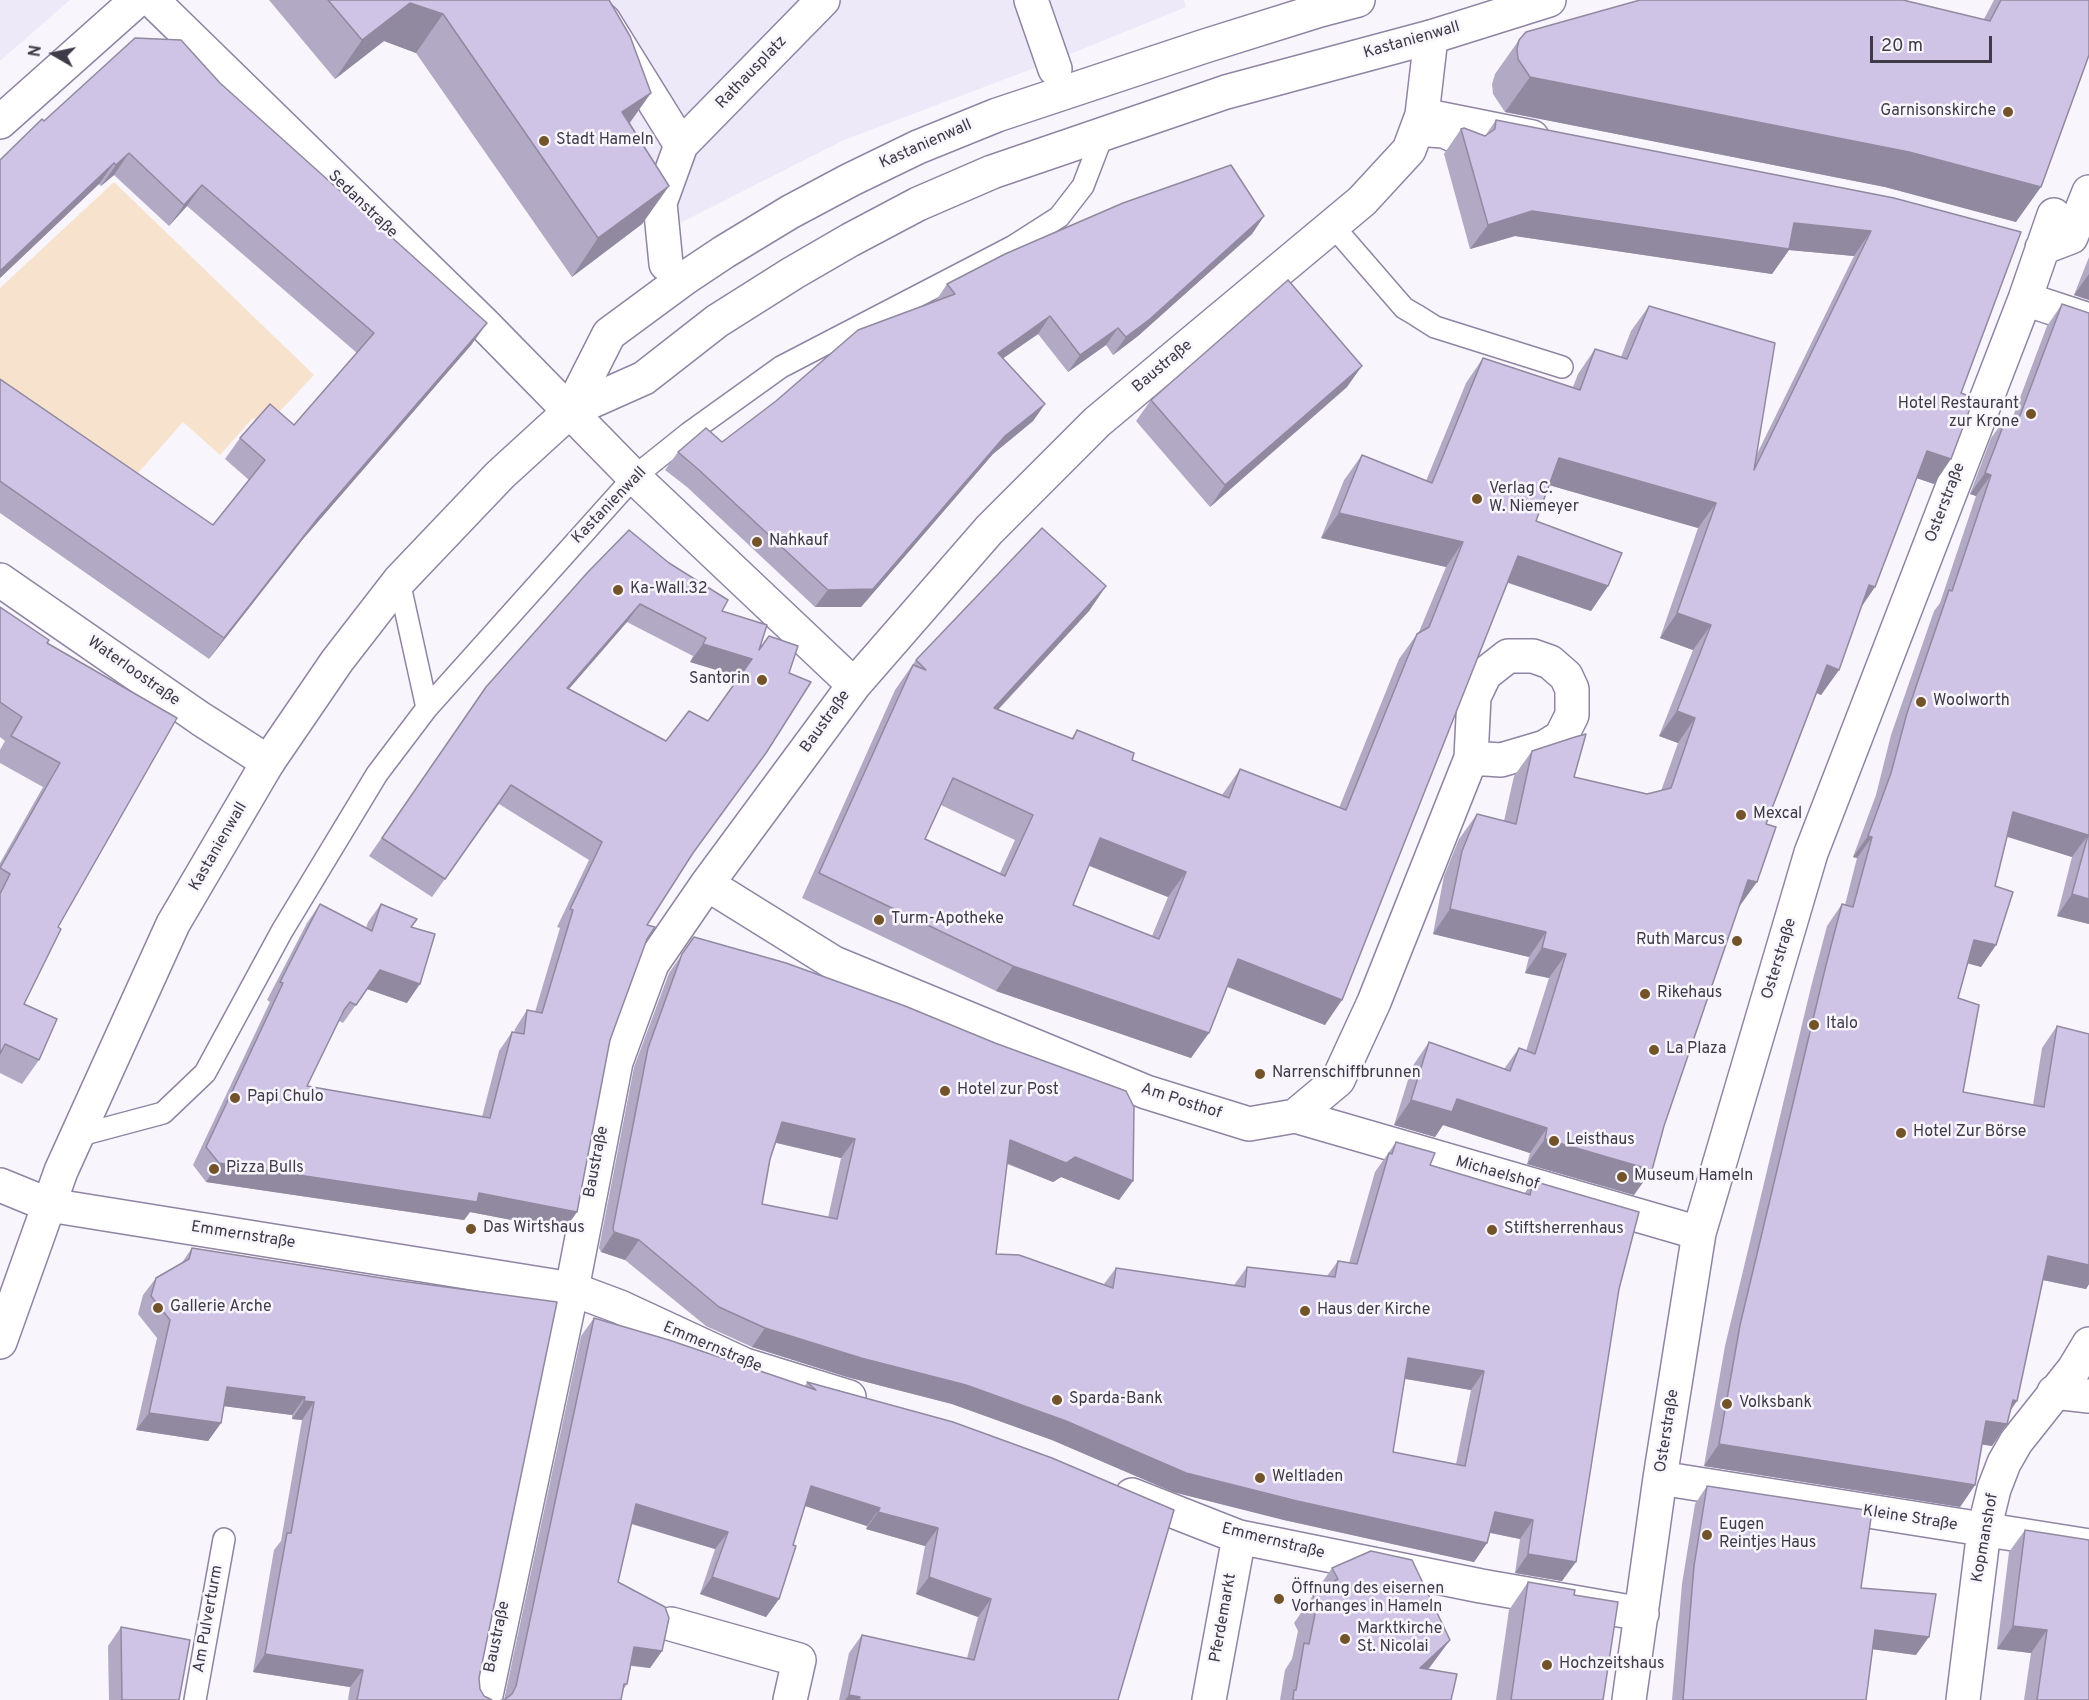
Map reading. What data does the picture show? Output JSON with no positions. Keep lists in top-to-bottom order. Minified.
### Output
{"streets":{"street":["Kastanienwall","Rathausplatz","Sedanstraße","Baustraße","Osterstraße","Waterloostraße","Am Posthof","Michaelshof","Emmernstraße","Kleine Straße","Kopmanshof","Pferdemarkt"],"lane":["Am Pulverturm"]},"crossings":[["Kastanienwall","Sedanstraße"],["Kastanienwall","Baustraße"],["Kastanienwall","Waterloostraße"],["Kastanienwall","Emmernstraße"],["Sedanstraße","Baustraße"],["Baustraße","Am Posthof"],["Baustraße","Emmernstraße"],["Osterstraße","Michaelshof"],["Osterstraße","Emmernstraße"],["Osterstraße","Kleine Straße"],["Am Posthof","Michaelshof"],["Emmernstraße","Pferdemarkt"],["Kleine Straße","Kopmanshof"]],"places":["Garnisonskirche","Stadt Hameln","Hotel Restaurant zur Krone","Verlag C. W. Niemeyer","Nahkauf","Ka-Wall.32","Santorin","Woolworth","Mexcal","Turm-Apotheke","Ruth Marcus","Rikehaus","Italo","La Plaza","Narrenschiffbrunnen","Hotel zur Post","Papi Chulo","Hotel Zur Börse","Leisthaus","Pizza Bulls","Museum Hameln","Das Wirtshaus","Stiftsherrenhaus","Gallerie Arche","Haus der Kirche","Sparda-Bank","Volksbank","Weltladen","Eugen Reintjes Haus","Öffnung des eisernen Vorhanges in Hameln","Marktkirche St. Nicolai","Hochzeitshaus"],"scale_bar":"20 m","north":"left"}
